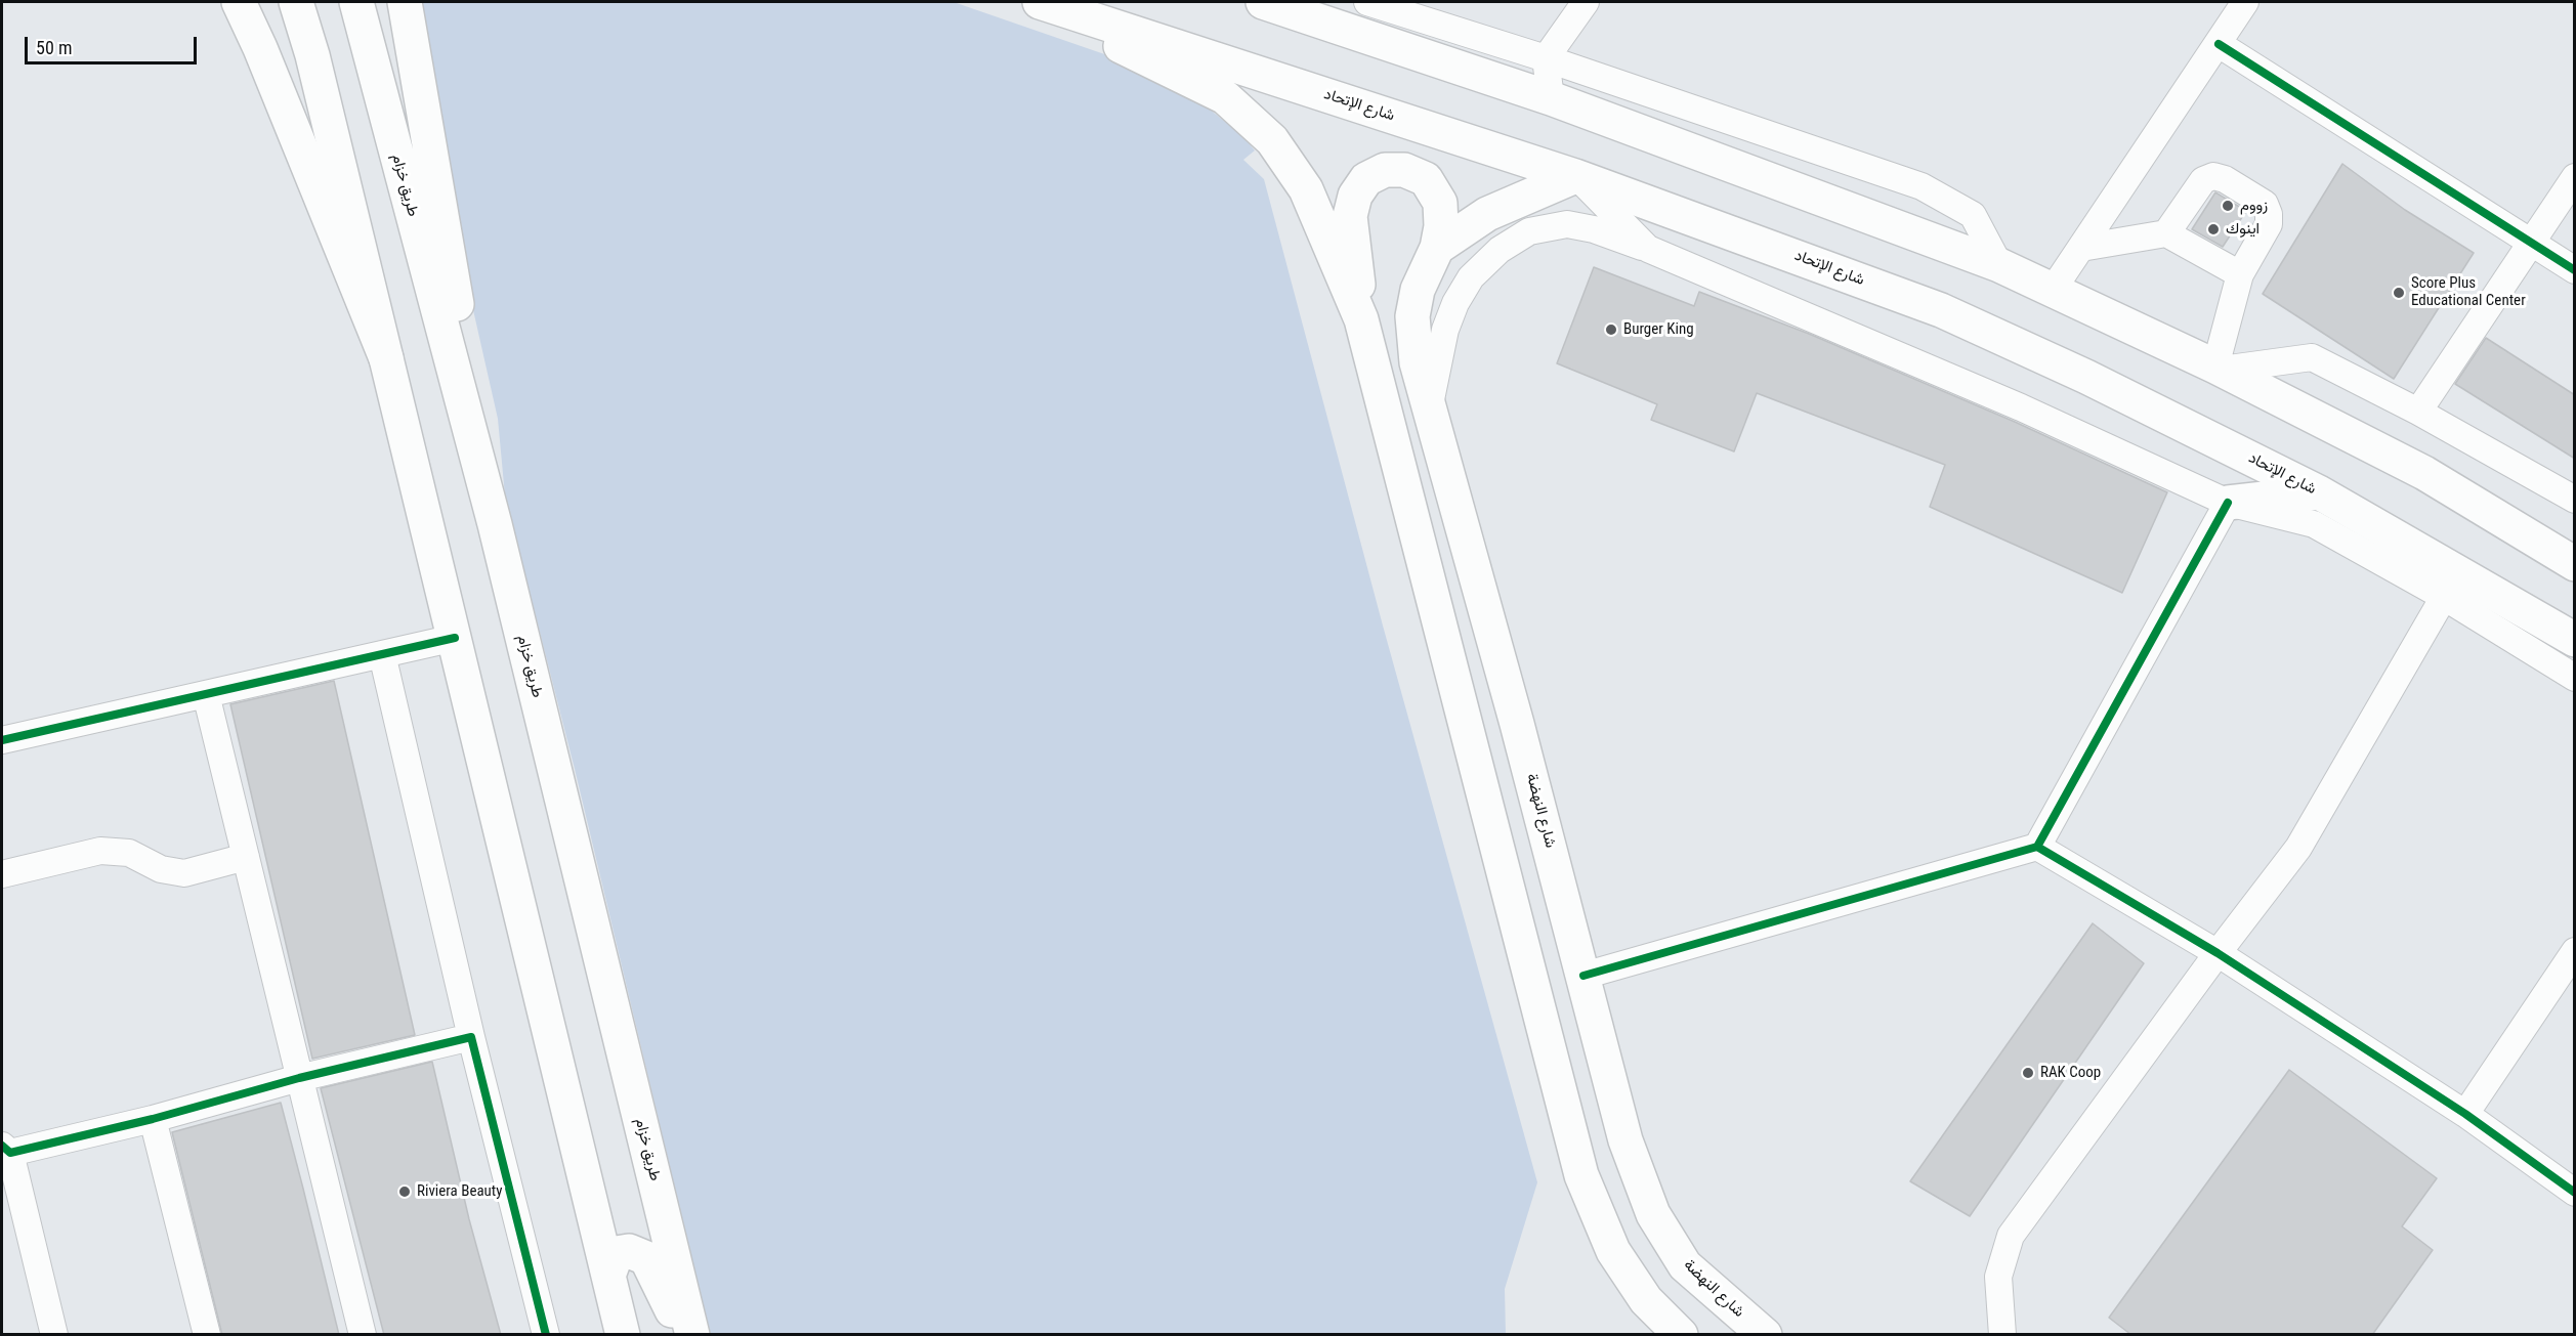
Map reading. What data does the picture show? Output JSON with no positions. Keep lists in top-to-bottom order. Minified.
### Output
{"streets":{"main road":["شارع الإتحاد","طريق خزام","شارع النهضة"]},"places":["زووم","اينوك","Score Plus Educational Center","Burger King","RAK Coop","Riviera Beauty"],"scale_bar":"50 m"}
